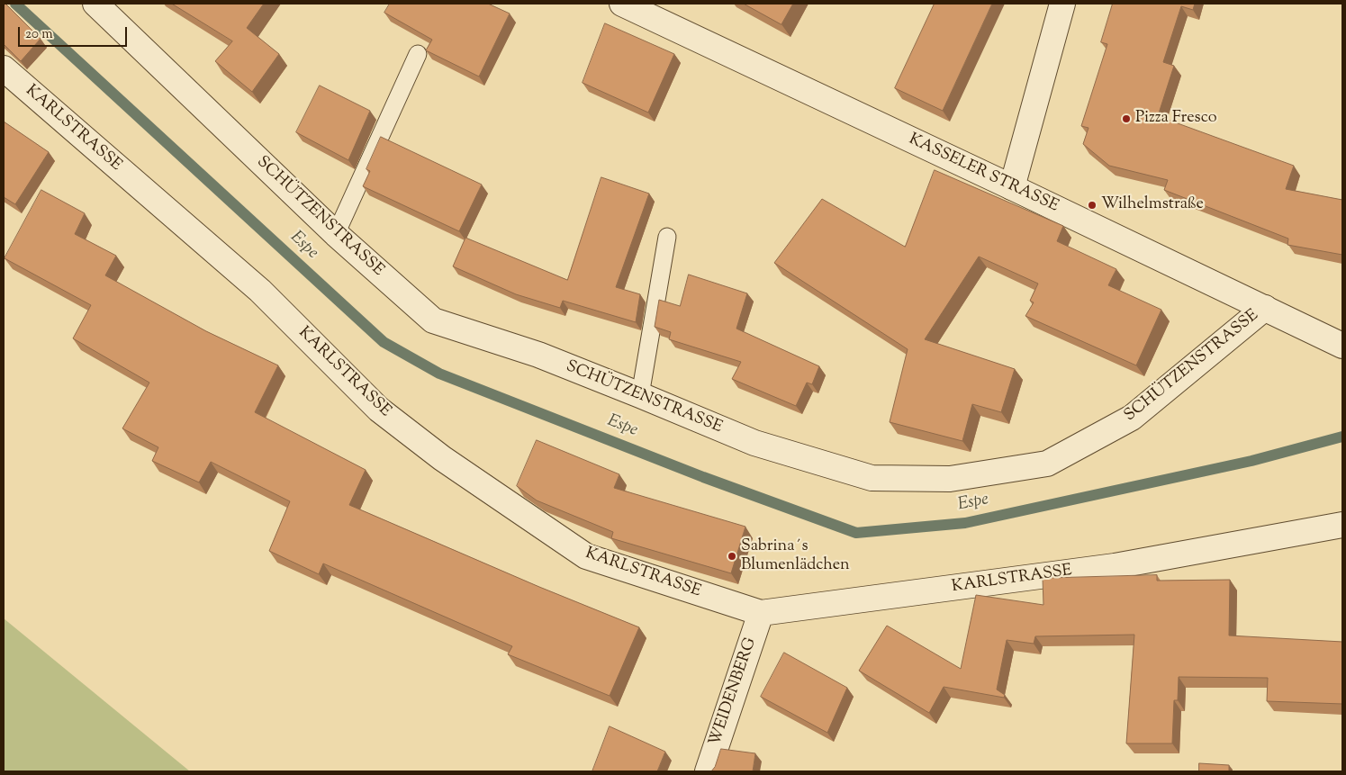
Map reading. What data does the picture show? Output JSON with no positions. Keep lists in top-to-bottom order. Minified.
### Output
{"streets":{"street":["KARLSTRASSE","KASSELER STRASSE","SCHÜTZENSTRASSE","WEIDENBERG"]},"crossings":[["KARLSTRASSE","WEIDENBERG"],["KASSELER STRASSE","SCHÜTZENSTRASSE"]],"water":["Espe"],"places":["Pizza Fresco","Wilhelmstraße","Sabrina´s Blumenlädchen"],"scale_bar":"20 m"}
